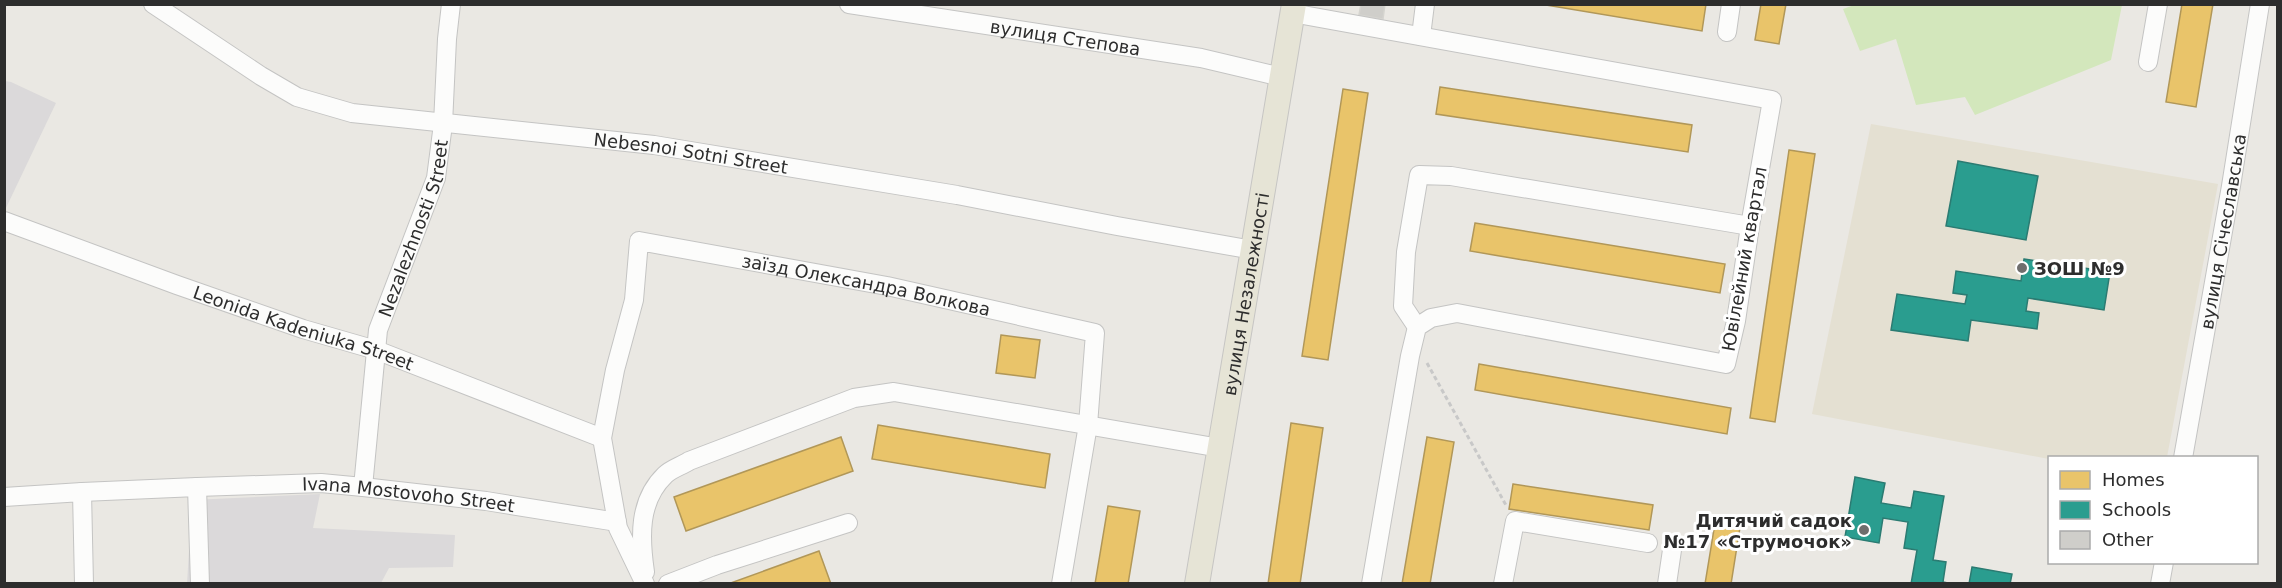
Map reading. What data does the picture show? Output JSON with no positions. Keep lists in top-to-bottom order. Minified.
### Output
{"streets":{"main road":["вулиця Незалежності"],"street":["вулиця Степова","Nebesnoi Sotni Street","Nezalezhnosti Street","вулиця Січеславська","Ювілейний квартал","заїзд Олександра Волкова","Leonida Kadeniuka Street","Ivana Mostovoho Street"]},"crossings":[["вулиця Степова","вулиця Незалежності"],["Nebesnoi Sotni Street","Nezalezhnosti Street"],["Nebesnoi Sotni Street","вулиця Незалежності"],["Nezalezhnosti Street","Leonida Kadeniuka Street"],["Nezalezhnosti Street","Ivana Mostovoho Street"],["Ювілейний квартал","вулиця Незалежності"],["заїзд Олександра Волкова","Leonida Kadeniuka Street"]],"places":["ЗОШ №9","Дитячий садок №17 «Струмочок»"],"legend":["Homes","Schools","Other"]}
